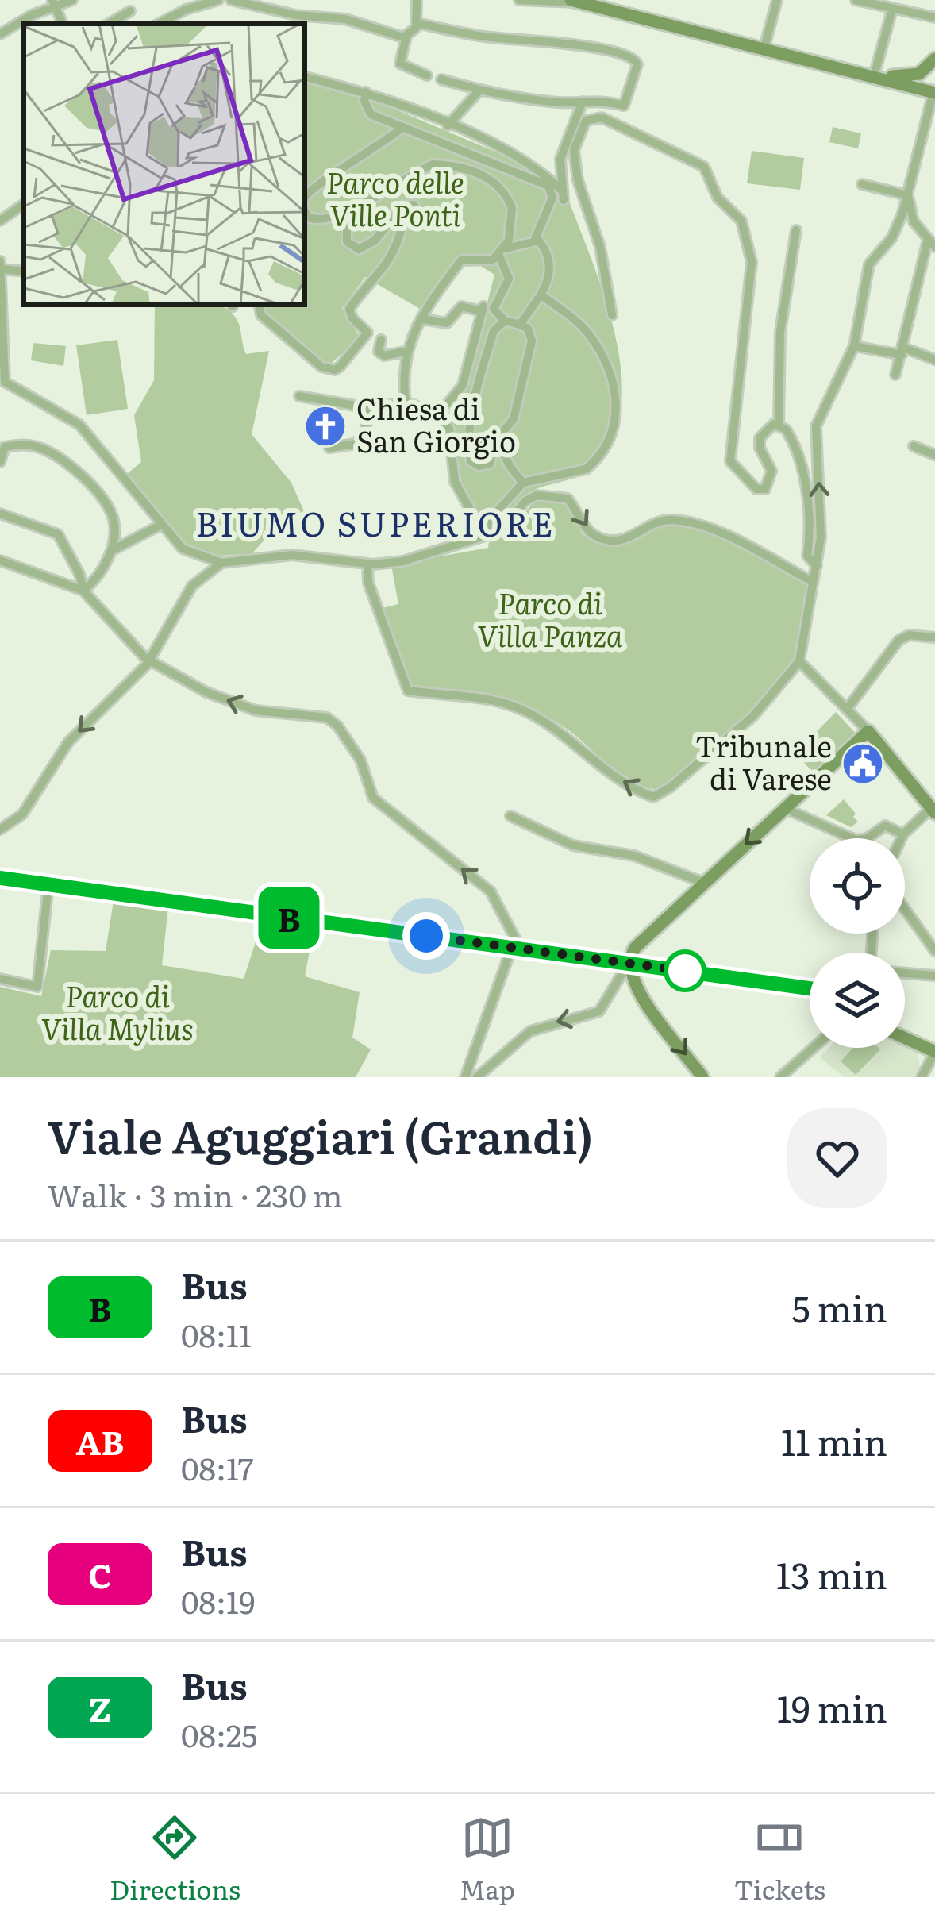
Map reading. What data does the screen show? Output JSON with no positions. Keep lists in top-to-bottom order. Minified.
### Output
{"districts":["BIUMO SUPERIORE"],"parks":["Parco delle Ville Ponti","Parco di Villa Panza","Parco di Villa Mylius"],"places":{"church":["Chiesa di San Giorgio"],"public building":["Tribunale di Varese"]},"lines":["bus line B"],"page":{"on_map":"B","heading":["Viale Aguggiari (Grandi)","Walk · 3 min · 230 m"],"list":[{"mark":"B","name":"Bus","note":"08:11","value":"5 min"},{"mark":"AB","name":"Bus","note":"08:17","value":"11 min"},{"mark":"C","name":"Bus","note":"08:19","value":"13 min"},{"mark":"Z","name":"Bus","note":"08:25","value":"19 min"}],"tabs":["Directions","Map","Tickets"]}}
